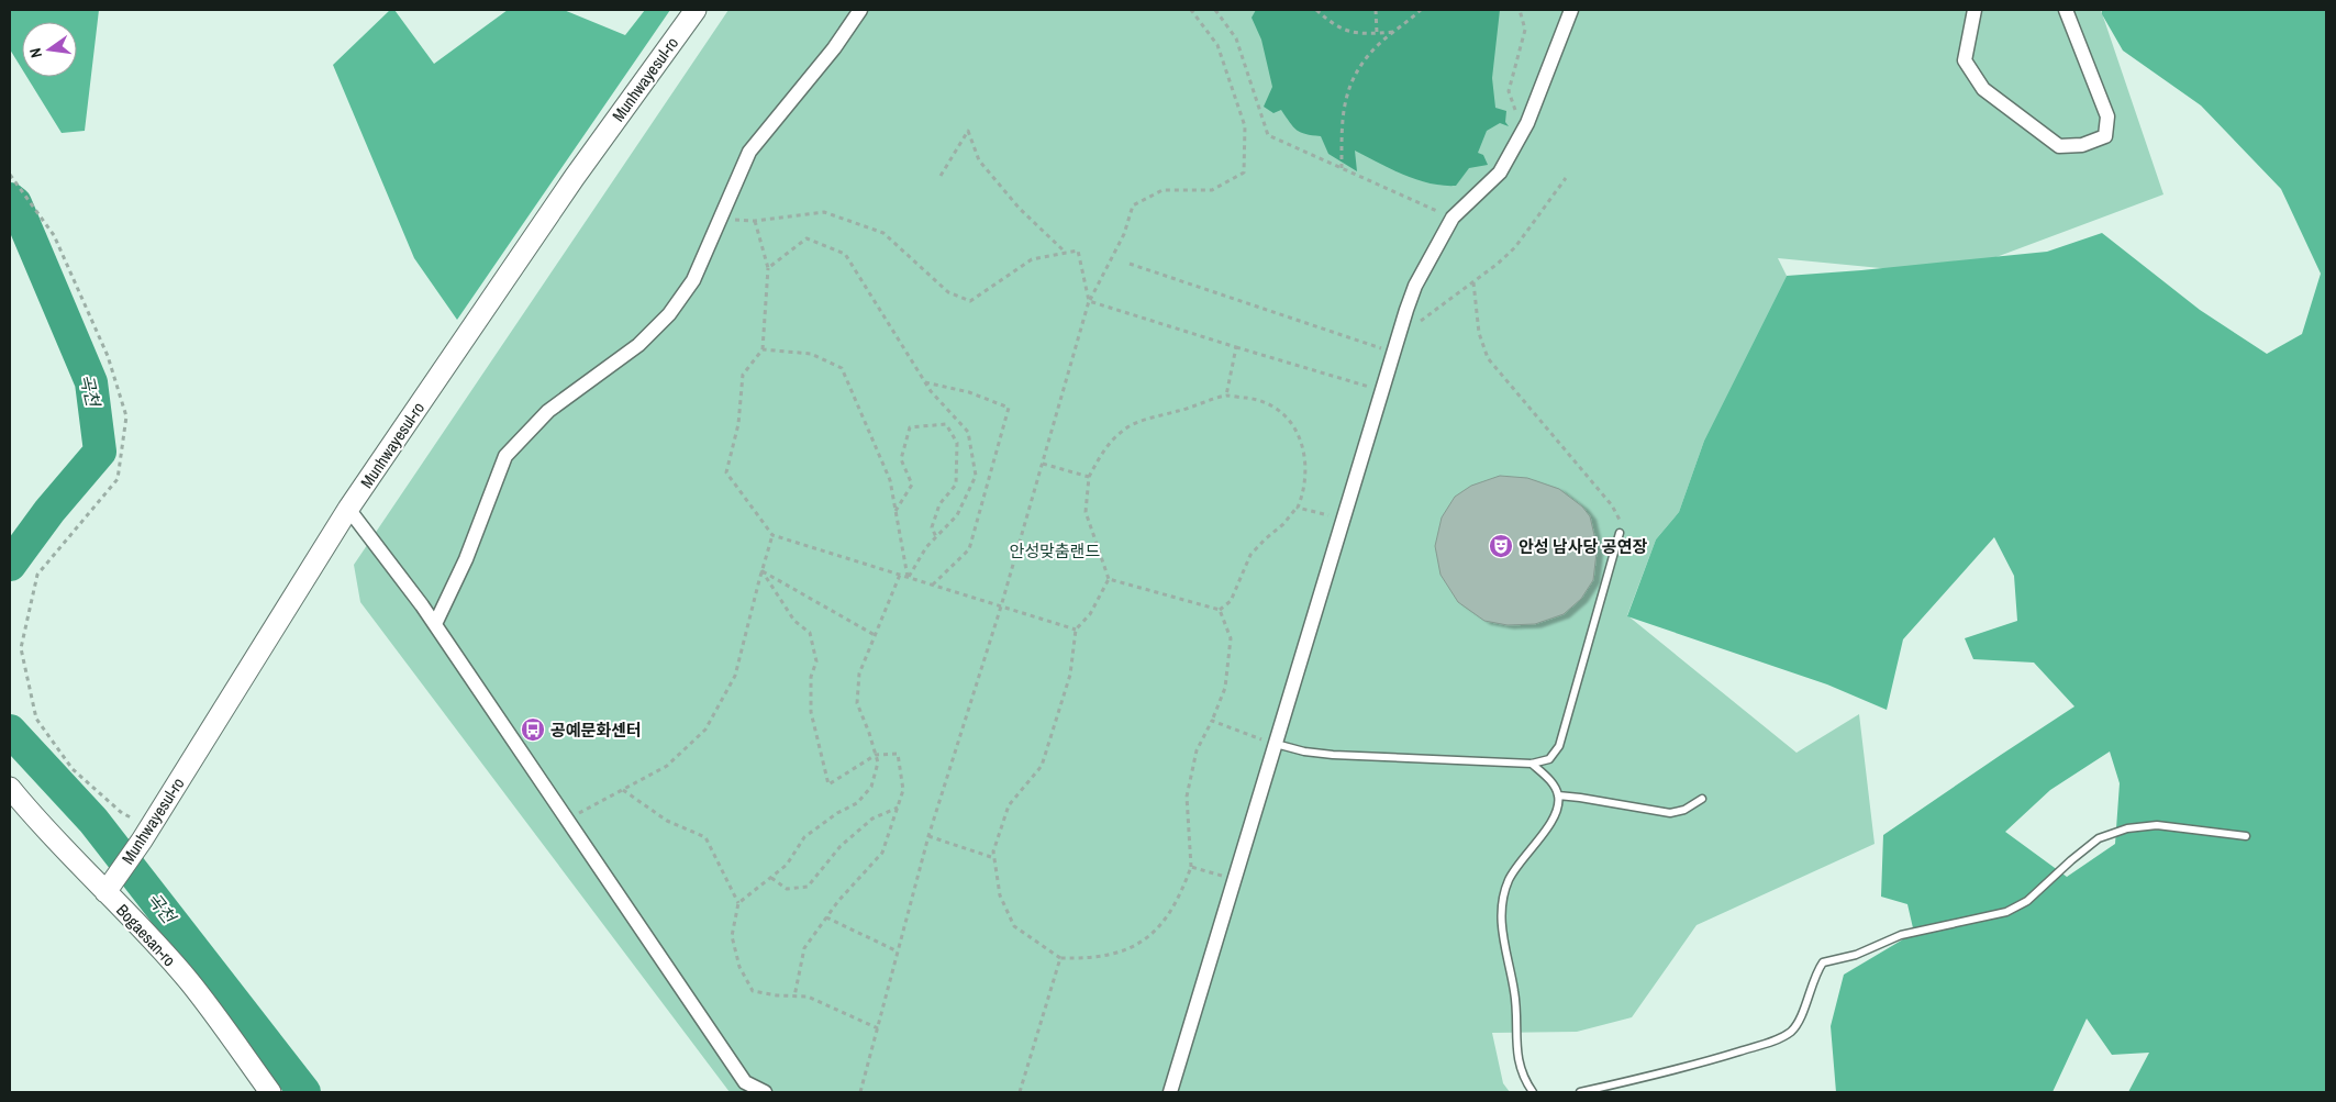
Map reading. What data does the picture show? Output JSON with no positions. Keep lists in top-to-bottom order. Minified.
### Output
{"streets":{"street":["Munhwayesul-ro","Bogaesan-ro"]},"crossings":[["Munhwayesul-ro","Bogaesan-ro"]],"water":["곡천"],"parks":["안성맞춤랜드"],"places":{"theatre":["안성 남사당 공연장"],"bus stop":["공예문화센터"]},"north":"left"}
